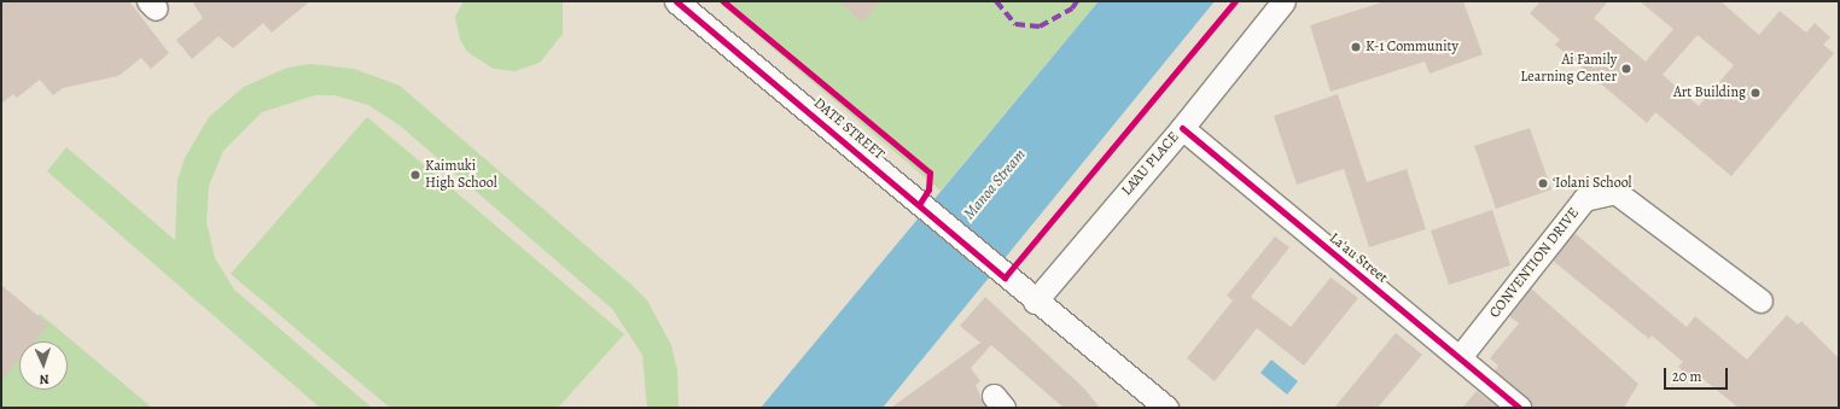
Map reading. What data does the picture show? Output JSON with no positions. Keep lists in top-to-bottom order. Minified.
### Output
{"streets":{"street":["DATE STREET","LA'AU PLACE","Laʻau Street","CONVENTION DRIVE"]},"crossings":[["DATE STREET","LA'AU PLACE"],["LA'AU PLACE","Laʻau Street"],["Laʻau Street","CONVENTION DRIVE"]],"water":["Manoa Stream"],"places":["K-1 Community","Ai Family Learning Center","Art Building","Kaimuki High School","ʻIolani School"],"scale_bar":"20 m","north":"bottom"}
